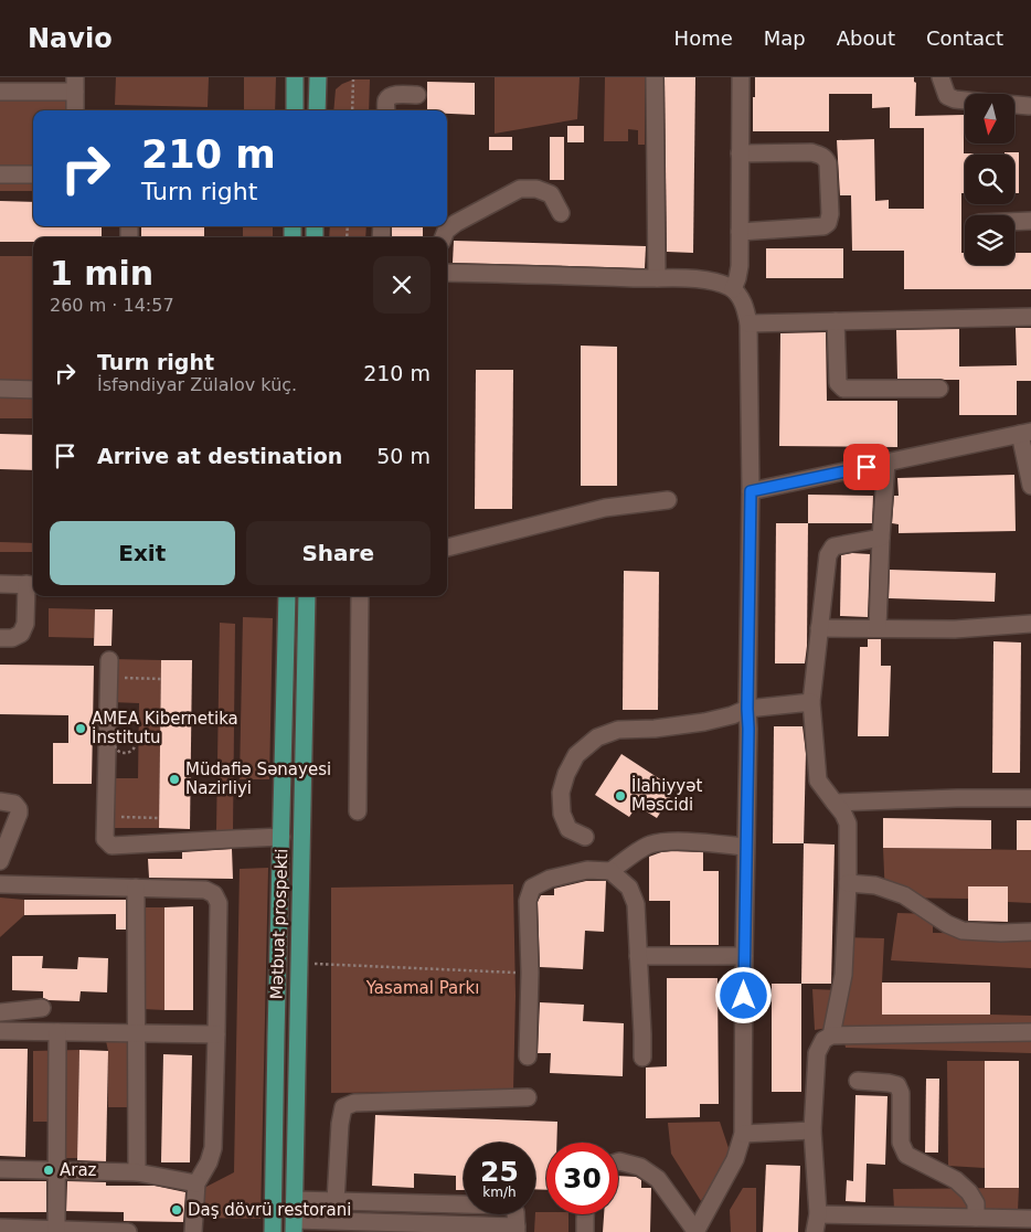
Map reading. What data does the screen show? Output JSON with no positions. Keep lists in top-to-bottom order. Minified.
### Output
{"streets":{"main road":["Mətbuat prospekti"]},"parks":["Yasamal Parkı"],"places":["AMEA Kibernetika İnstitutu","Müdafiə Sənayesi Nazirliyi","İlahiyyət Məscidi","Araz","Daş dövrü restorani"],"north":"bottom","page":{"header":"Navio","nav":["Home","Map","About","Contact"],"turn":["210 m","Turn right"],"heading":["1 min","260 m · 14:57"],"list":[{"name":"Turn right","note":"İsfəndiyar Zülalov küç.","value":"210 m"},{"name":"Arrive at destination","value":"50 m"}],"buttons":["Exit","Share"],"speed":"25 km/h","limit":"30"}}
